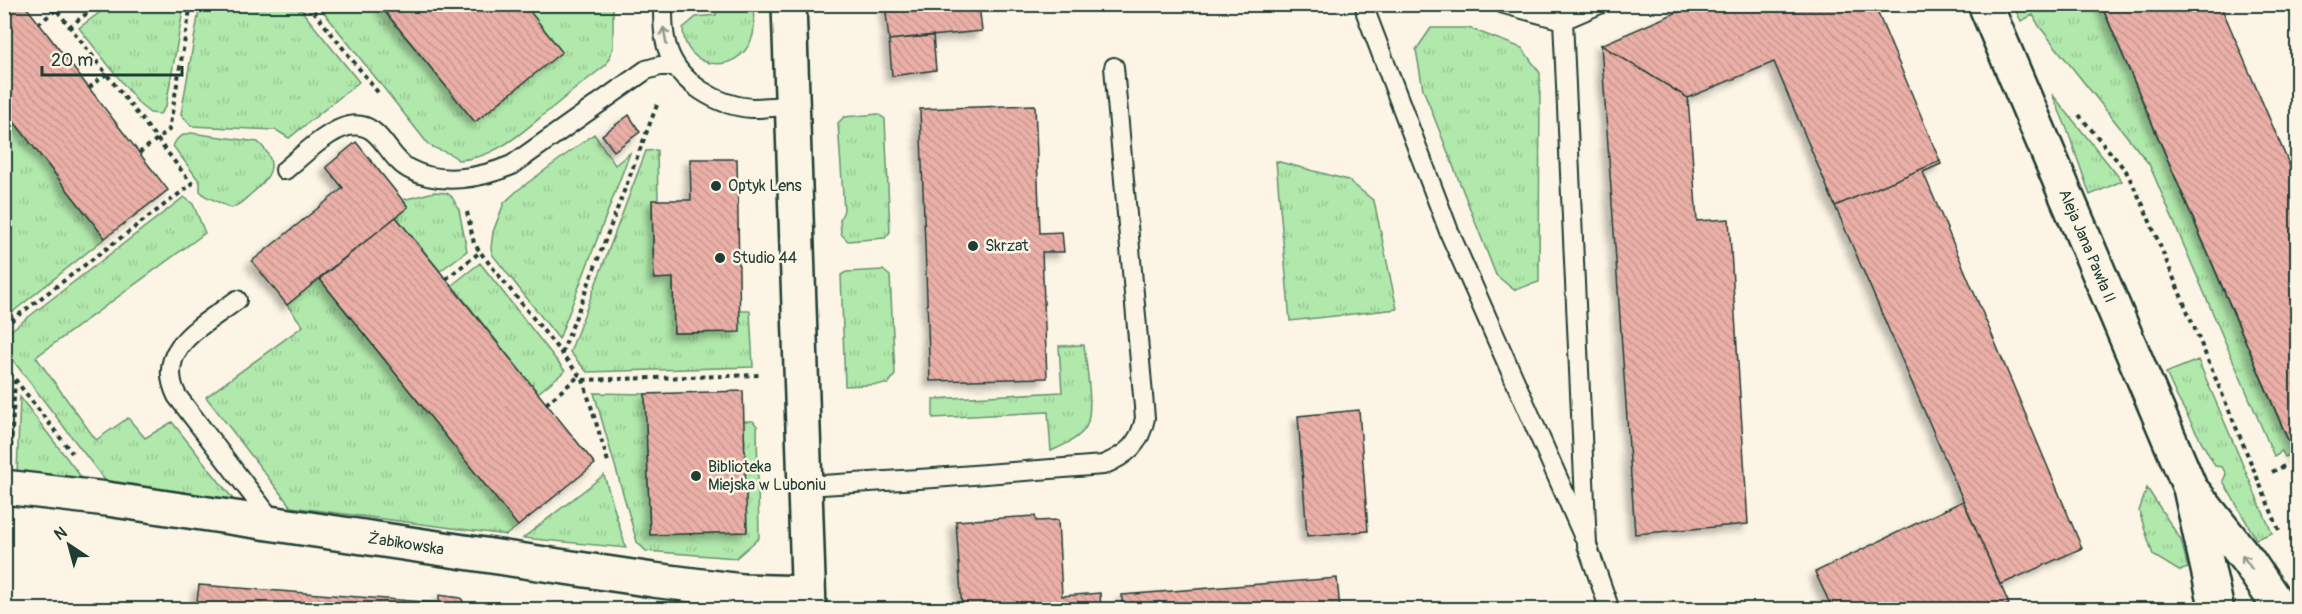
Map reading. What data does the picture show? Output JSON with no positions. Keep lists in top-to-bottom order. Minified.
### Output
{"streets":{"street":["Aleja Jana Pawła II","Żabikowska"]},"places":["Optyk Lens","Skrzat","Studio 44","Biblioteka Miejska w Luboniu"],"scale_bar":"20 m","north":"top left"}
